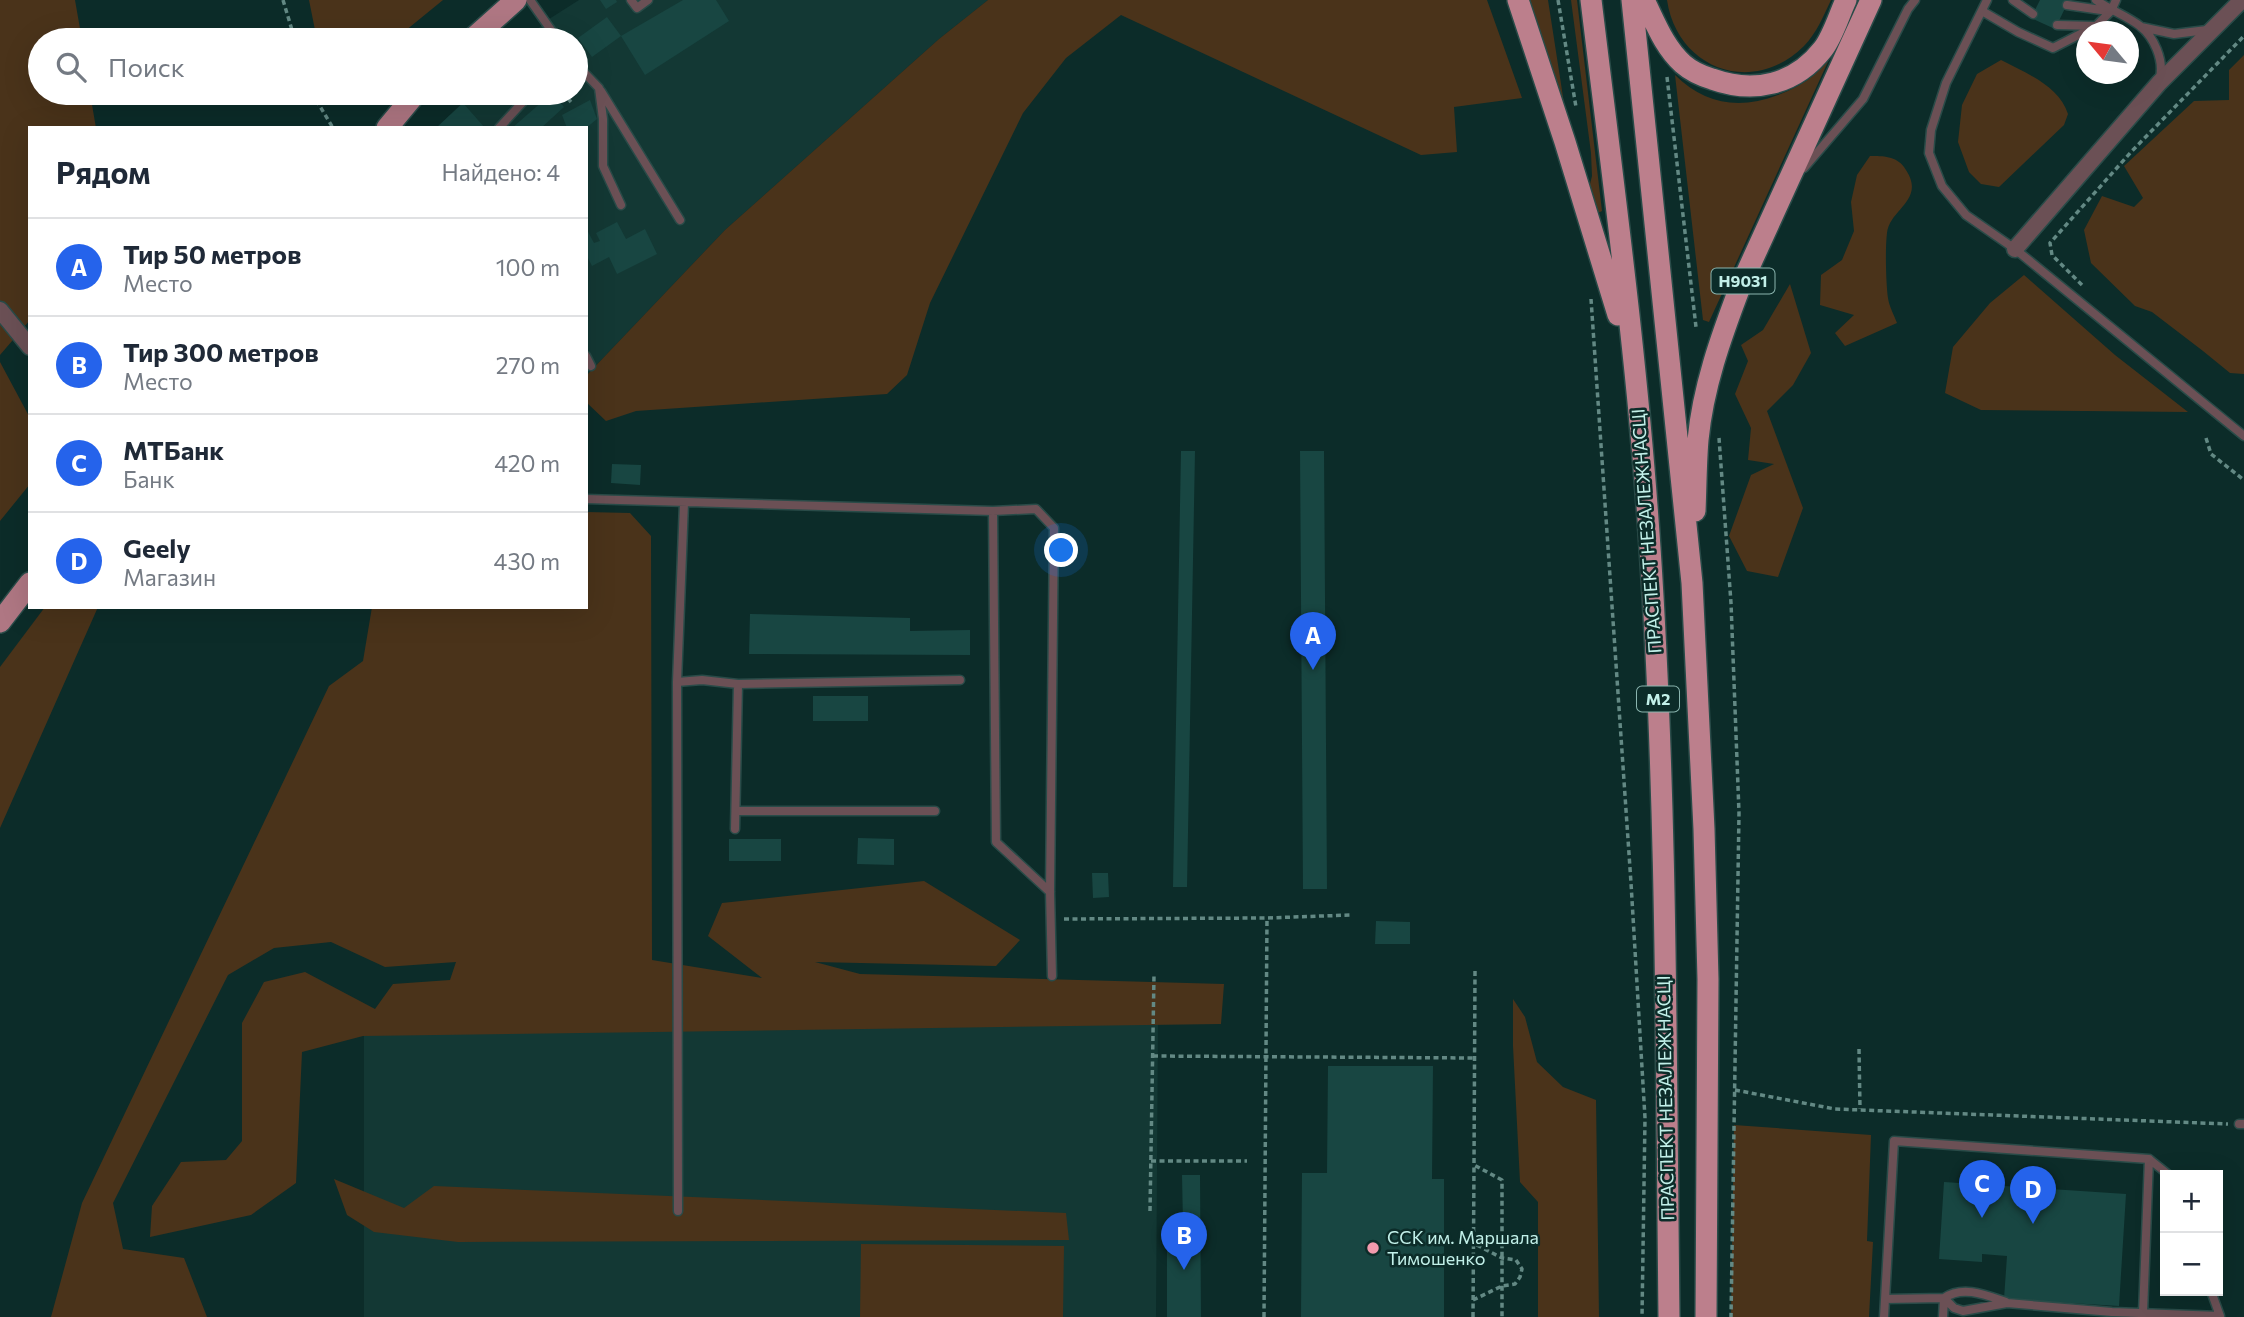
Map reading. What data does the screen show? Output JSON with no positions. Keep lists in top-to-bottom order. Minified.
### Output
{"streets":{"highway":["Н9031","ПРАСПЕКТ НЕЗАЛЕЖНАСЦІ","М2"]},"crossings":[["Н9031","ПРАСПЕКТ НЕЗАЛЕЖНАСЦІ"]],"places":["ССК им. Маршала Тимошенко"],"north":"top left","page":{"search":"Поиск","heading":["Рядом","Найдено: 4"],"list":[{"mark":"A","name":"Тир 50 метров","note":"Место","value":"100 m"},{"mark":"B","name":"Тир 300 метров","note":"Место","value":"270 m"},{"mark":"C","name":"МТБанк","note":"Банк","value":"420 m"},{"mark":"D","name":"Geely","note":"Магазин","value":"430 m"}],"pins":["A","C","D","B"],"map_buttons":["+","−"]}}
